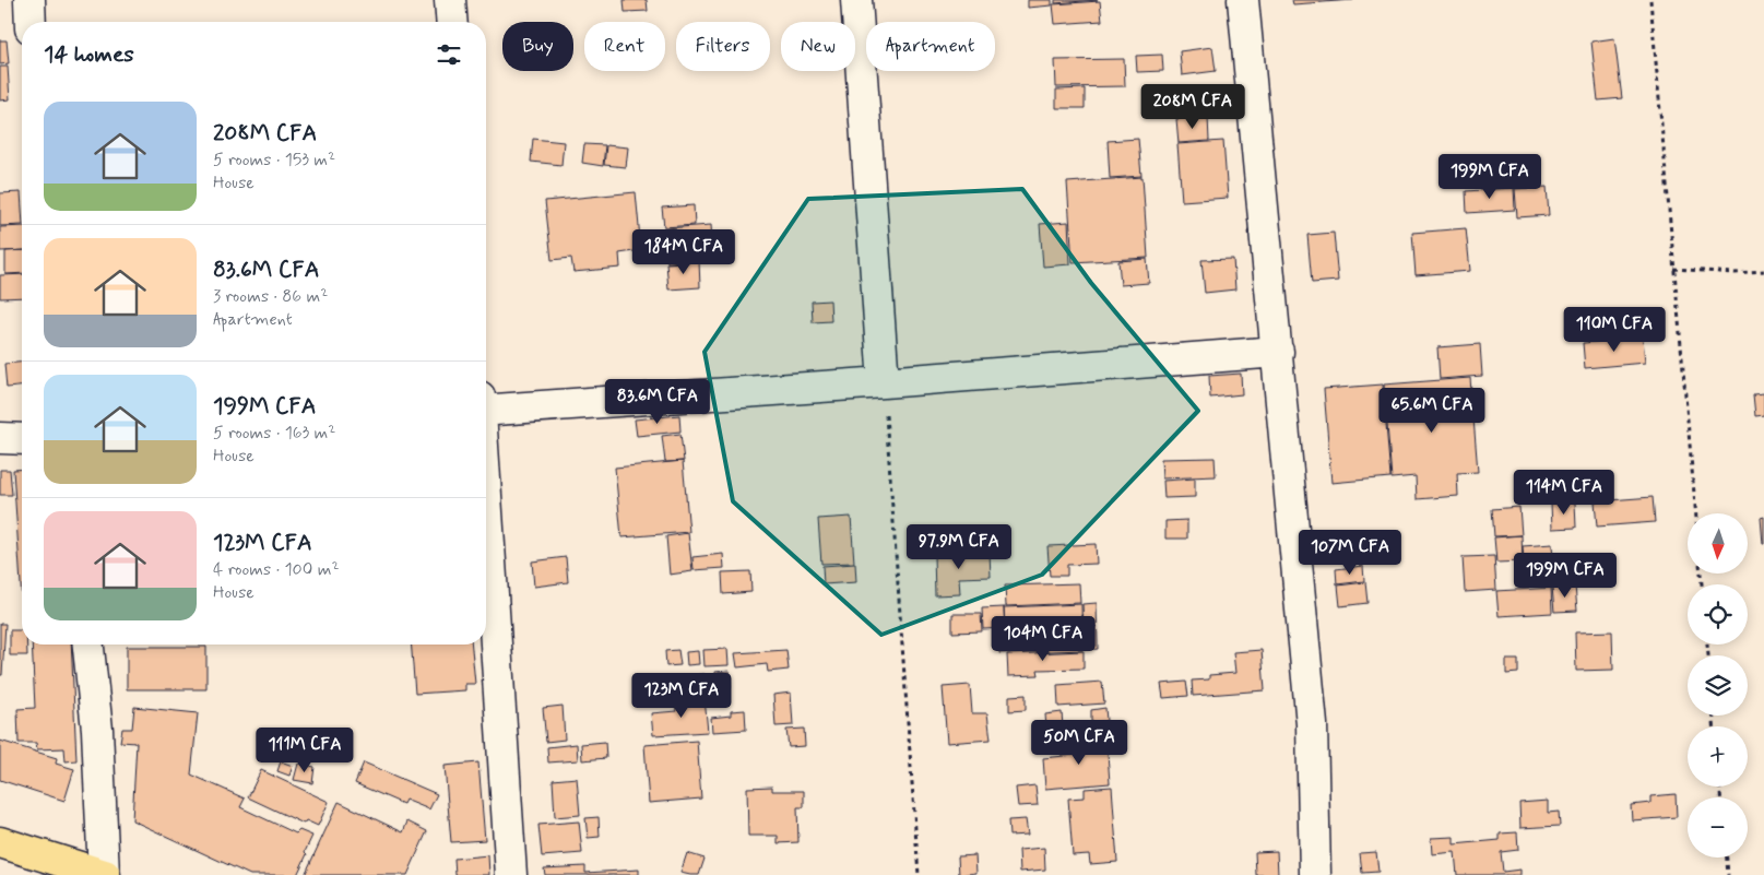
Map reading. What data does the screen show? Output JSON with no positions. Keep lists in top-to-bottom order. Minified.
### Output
{"north":"bottom","page":{"chip":["Buy","Rent","Filters","New","Apartment"],"heading":"14 homes","price":["208M CFA","199M CFA","184M CFA","110M CFA","83.6M CFA","65.6M CFA","114M CFA","97.9M CFA","107M CFA","199M CFA","104M CFA","123M CFA","50M CFA","111M CFA"],"list":[{"name":"208M CFA","note":"5 rooms · 153 m² · House"},{"name":"83.6M CFA","note":"3 rooms · 86 m² · Apartment"},{"name":"199M CFA","note":"5 rooms · 163 m² · House"},{"name":"123M CFA","note":"4 rooms · 100 m² · House"}],"map_buttons":["+","−"]}}
